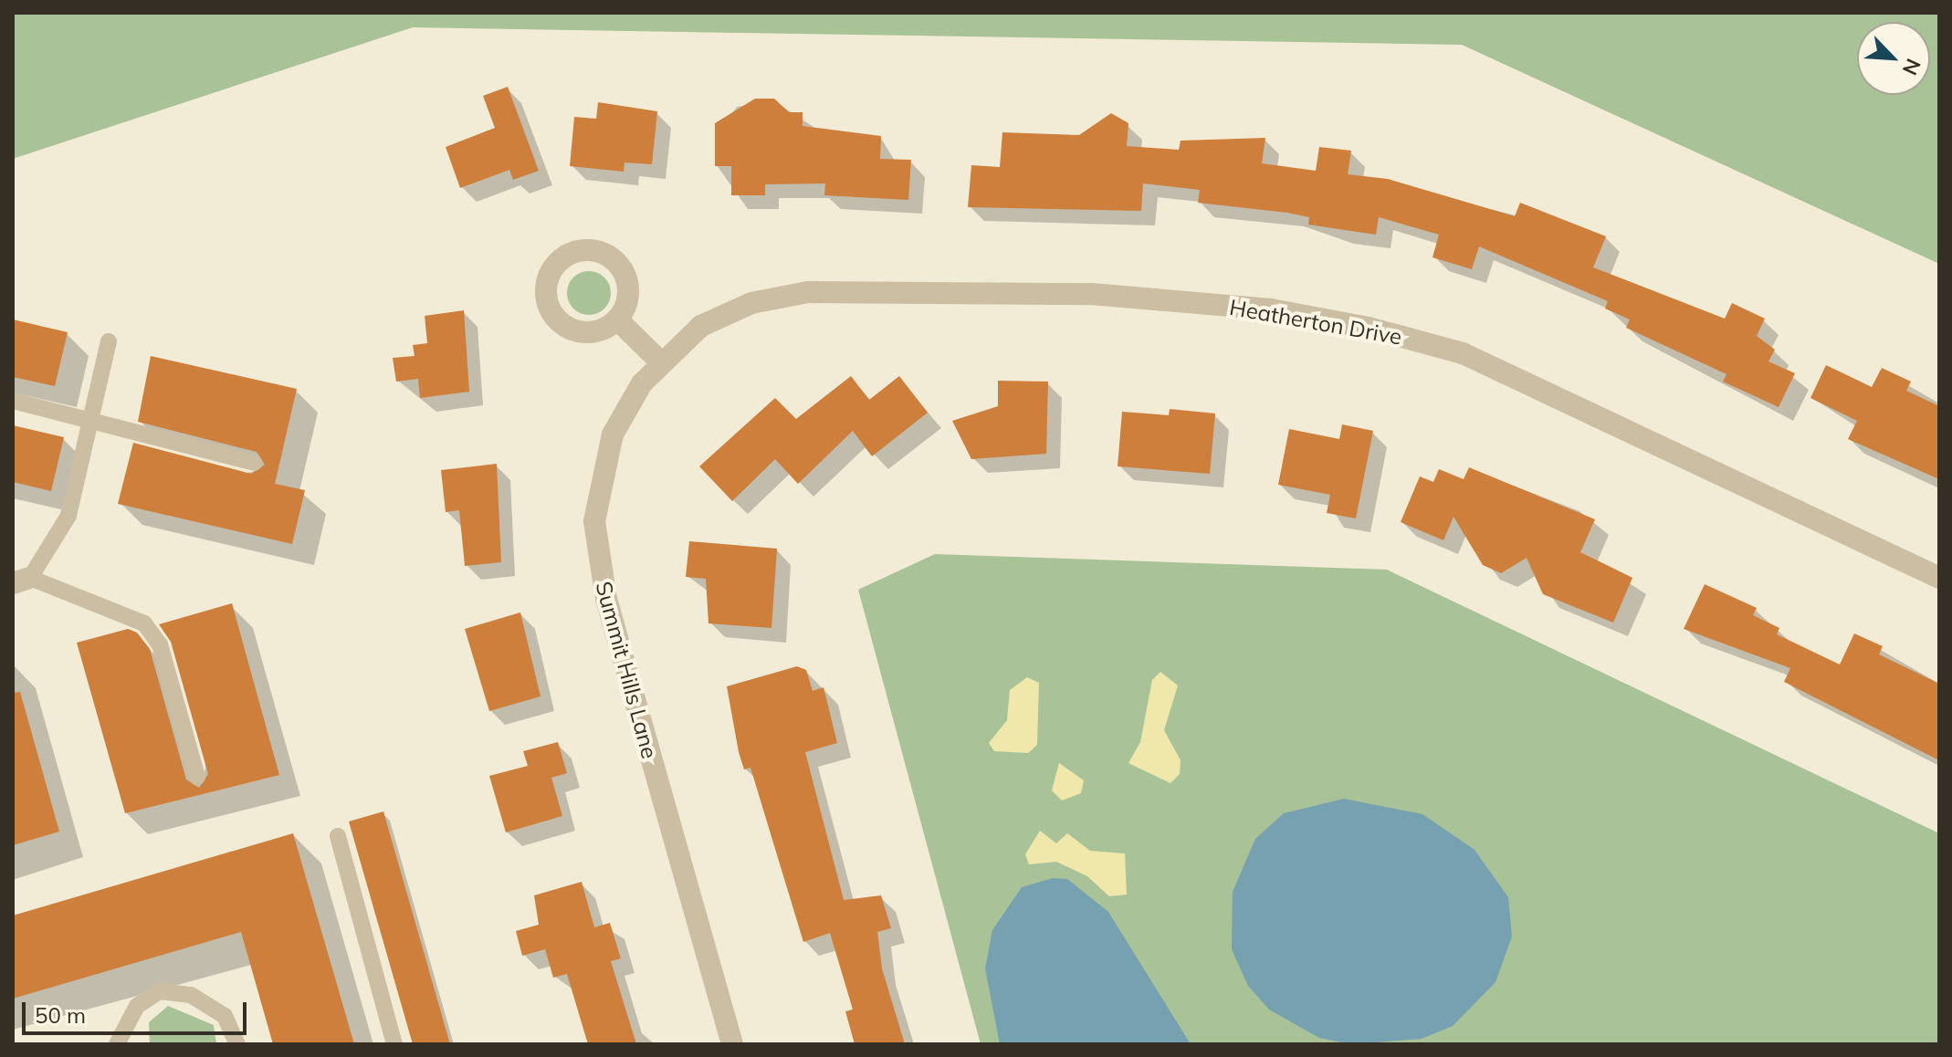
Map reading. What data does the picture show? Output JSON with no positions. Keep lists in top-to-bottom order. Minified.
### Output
{"streets":{"street":["Heatherton Drive","Summit Hills Lane"]},"crossings":[["Heatherton Drive","Summit Hills Lane"]],"scale_bar":"50 m","north":"bottom right"}
